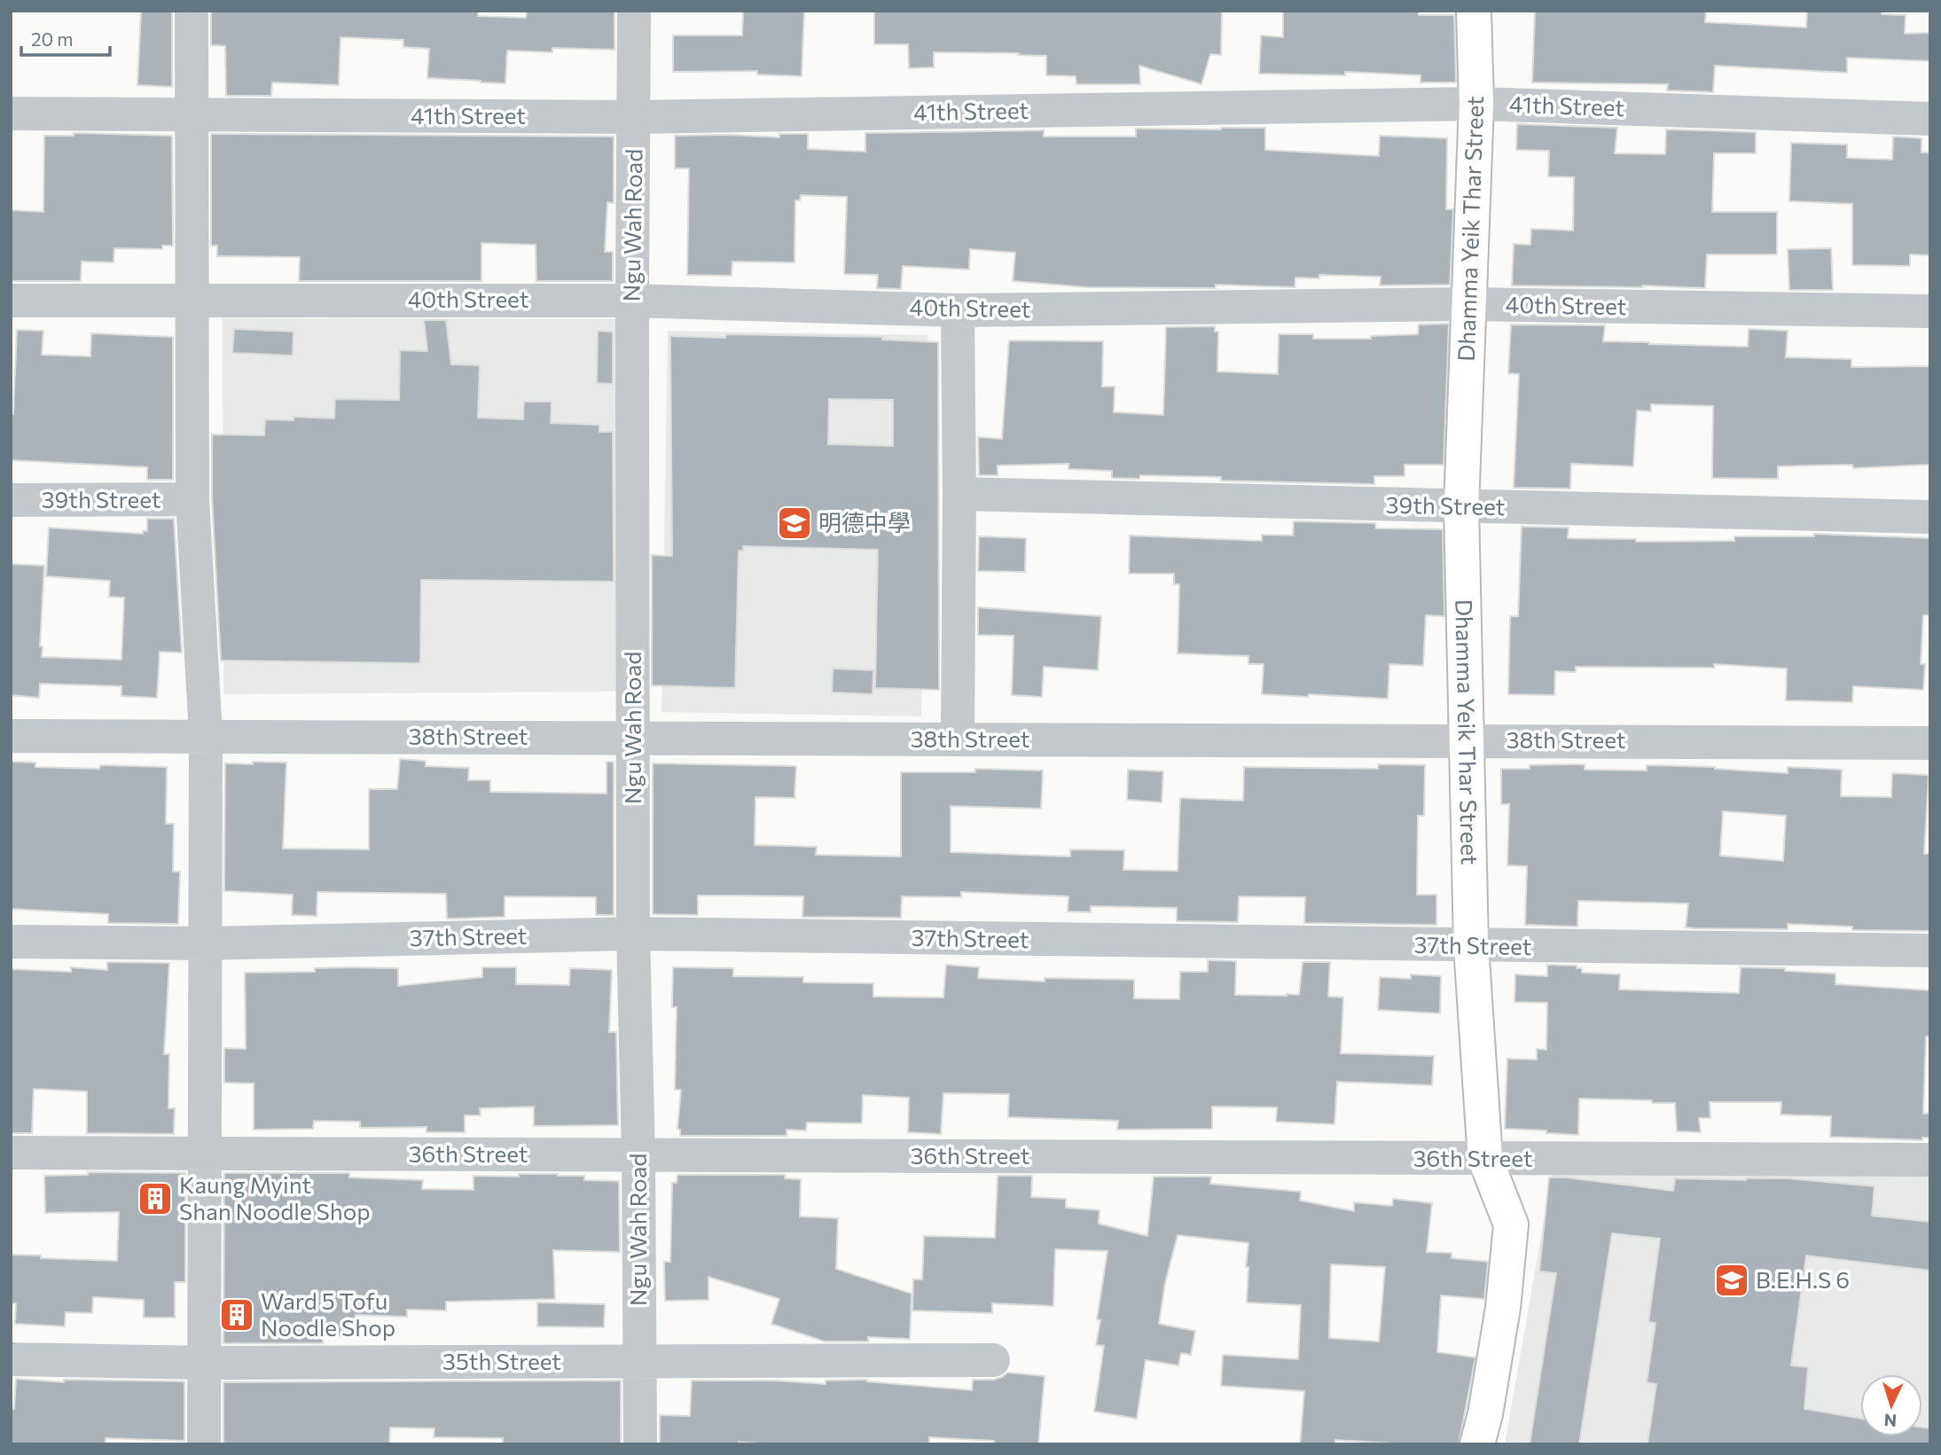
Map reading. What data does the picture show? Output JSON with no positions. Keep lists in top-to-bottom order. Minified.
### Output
{"streets":{"main road":["Dhamma Yeik Thar Street"],"street":["41th Street","Ngu Wah Road","40th Street","39th Street","38th Street","37th Street","36th Street","35th Street"]},"crossings":[["41th Street","Ngu Wah Road"],["41th Street","Dhamma Yeik Thar Street"],["Ngu Wah Road","40th Street"],["Ngu Wah Road","38th Street"],["Ngu Wah Road","37th Street"],["Ngu Wah Road","36th Street"],["Ngu Wah Road","35th Street"],["Dhamma Yeik Thar Street","40th Street"],["Dhamma Yeik Thar Street","39th Street"],["Dhamma Yeik Thar Street","38th Street"],["Dhamma Yeik Thar Street","37th Street"],["Dhamma Yeik Thar Street","36th Street"]],"places":{"school or university":["明德中學","B.E.H.S 6"],"building":["Kaung Myint Shan Noodle Shop","Ward 5 Tofu Noodle Shop"]},"scale_bar":"20 m","north":"bottom"}
